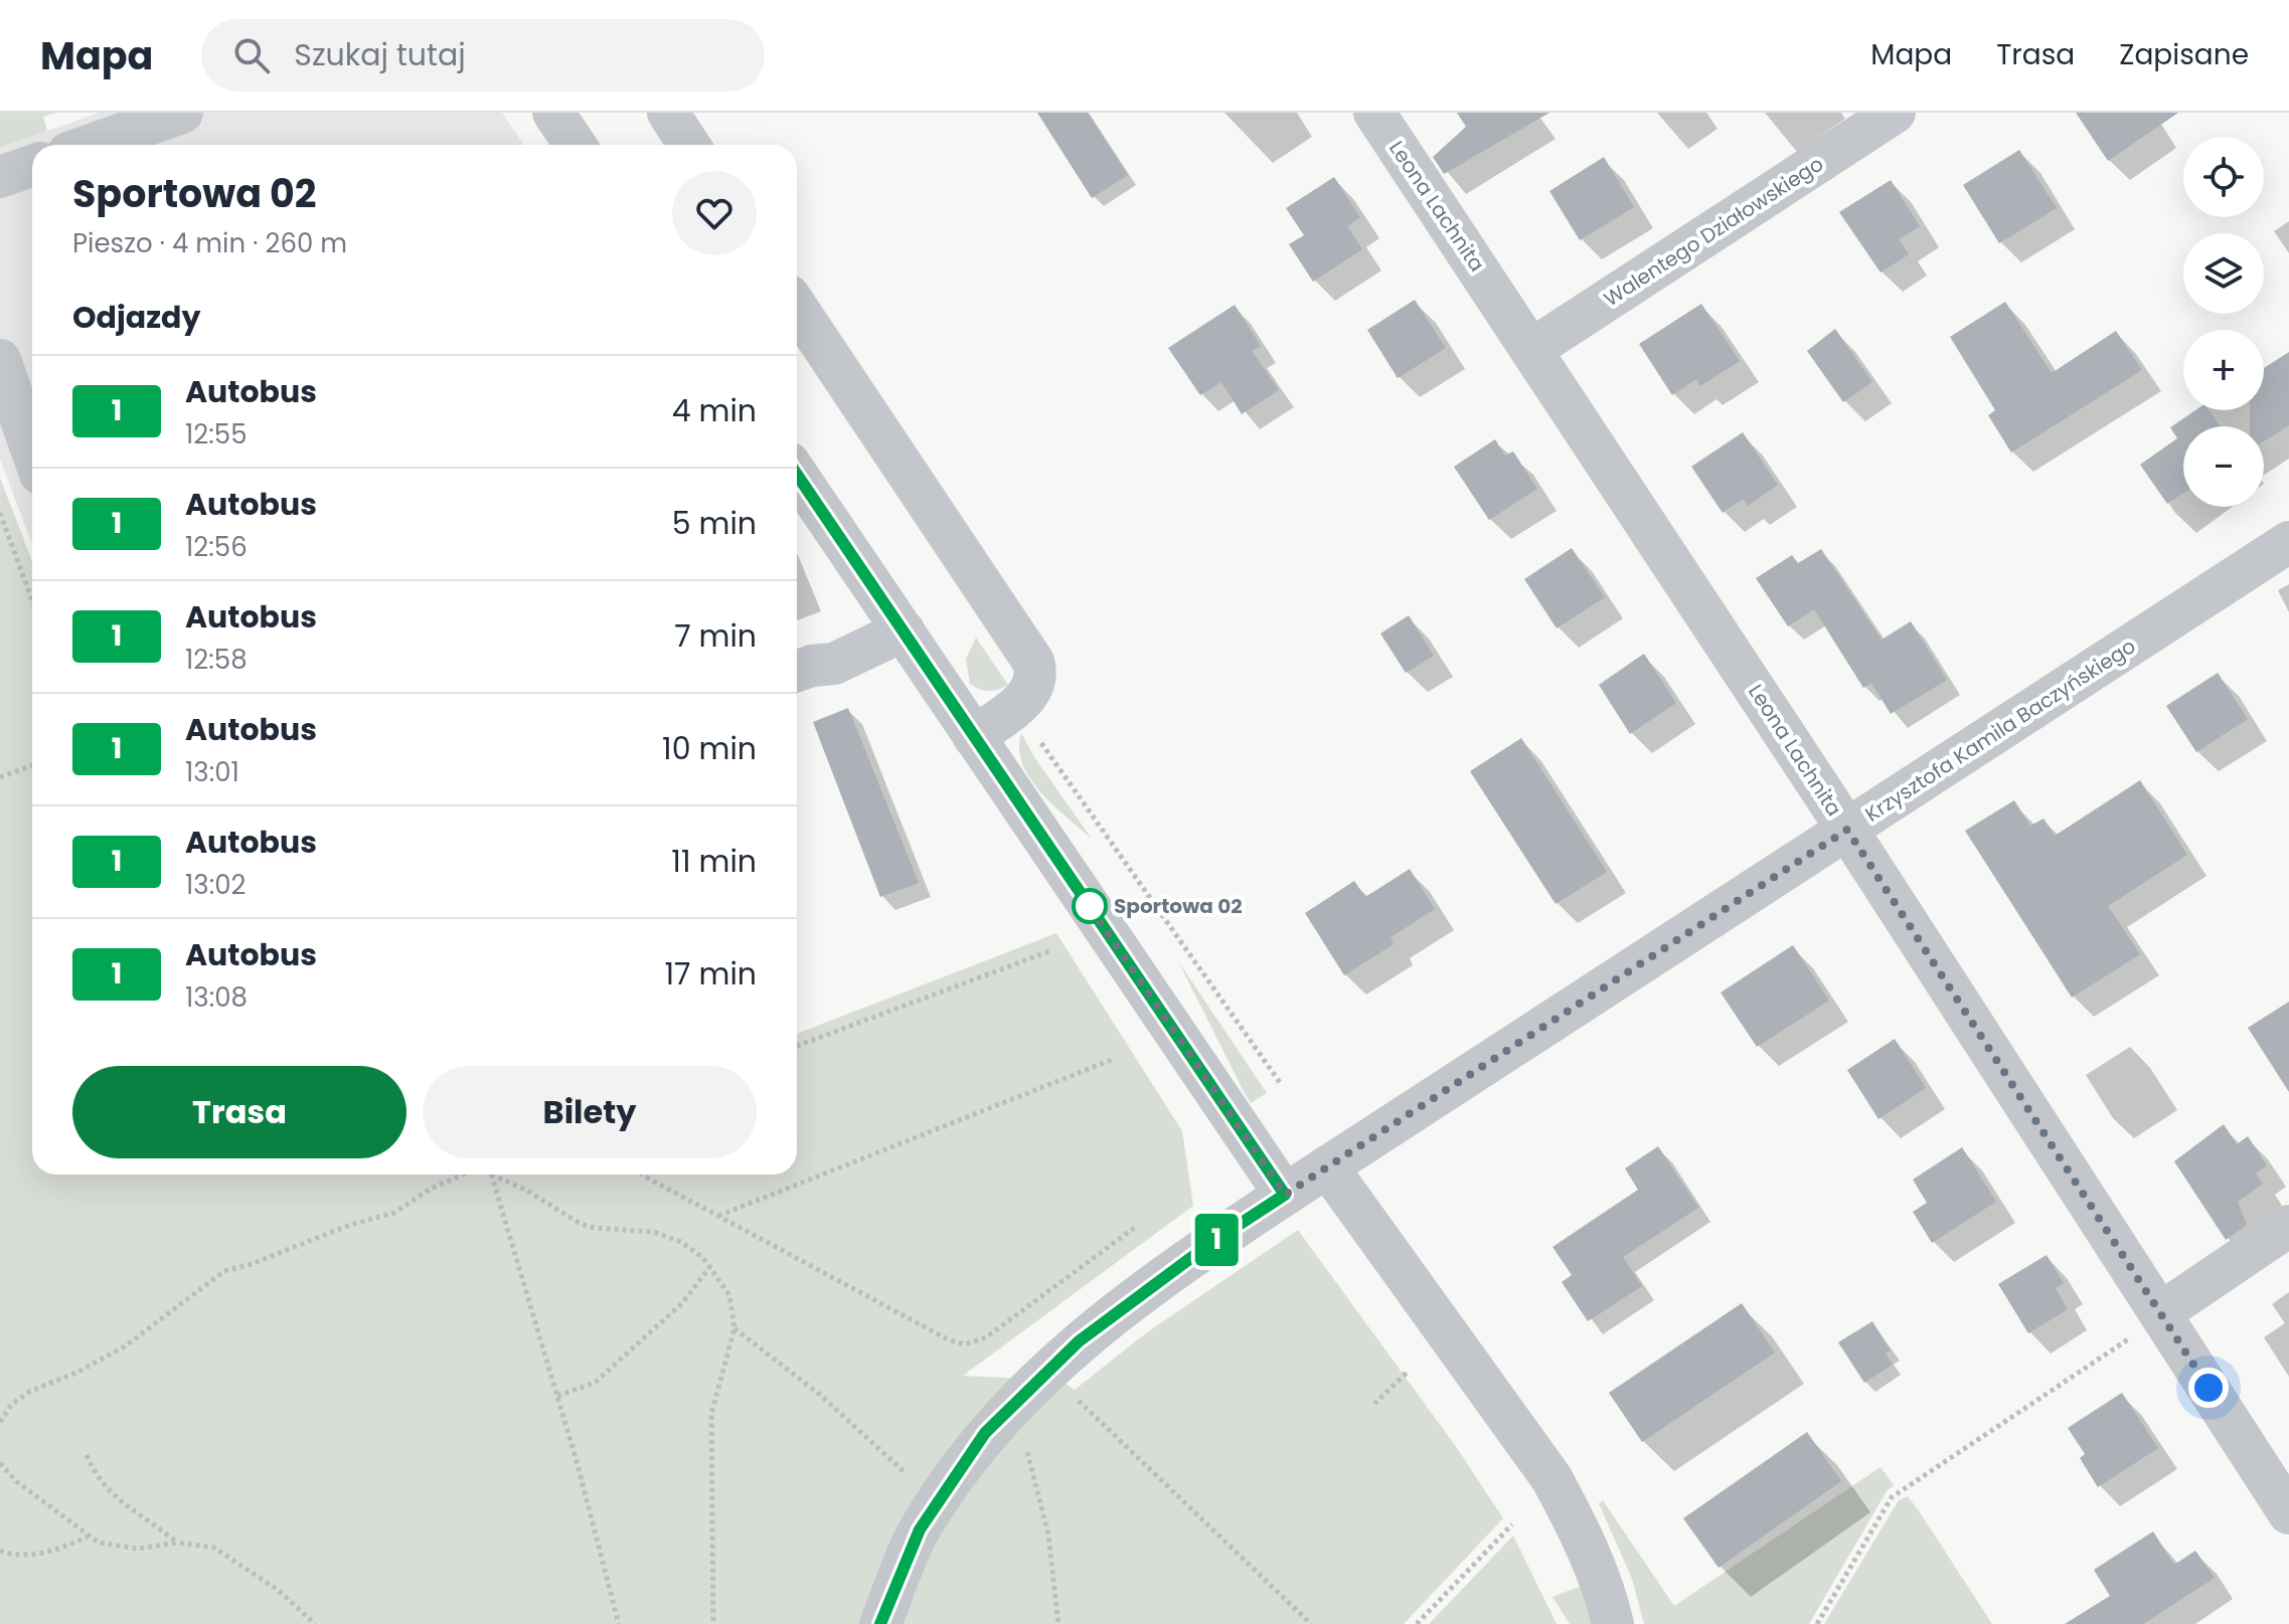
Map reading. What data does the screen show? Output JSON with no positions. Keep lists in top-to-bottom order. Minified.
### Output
{"streets":{"street":["Leona Lachnita","Walentego Działowskiego","Krzysztofa Kamila Baczyńskiego"]},"crossings":[["Leona Lachnita","Walentego Działowskiego"],["Leona Lachnita","Krzysztofa Kamila Baczyńskiego"]],"places":["Sportowa 02"],"lines":["bus line 1"],"page":{"header":"Mapa","search":"Szukaj tutaj","nav":["Mapa","Trasa","Zapisane"],"on_map":"1","map_buttons":["+","−"],"heading":[["Sportowa 02","Pieszo · 4 min · 260 m"],"Odjazdy"],"list":[{"mark":"1","name":"Autobus","note":"12:55","value":"4 min"},{"mark":"1","name":"Autobus","note":"12:56","value":"5 min"},{"mark":"1","name":"Autobus","note":"12:58","value":"7 min"},{"mark":"1","name":"Autobus","note":"13:01","value":"10 min"},{"mark":"1","name":"Autobus","note":"13:02","value":"11 min"},{"mark":"1","name":"Autobus","note":"13:08","value":"17 min"}],"buttons":["Trasa","Bilety"]}}
